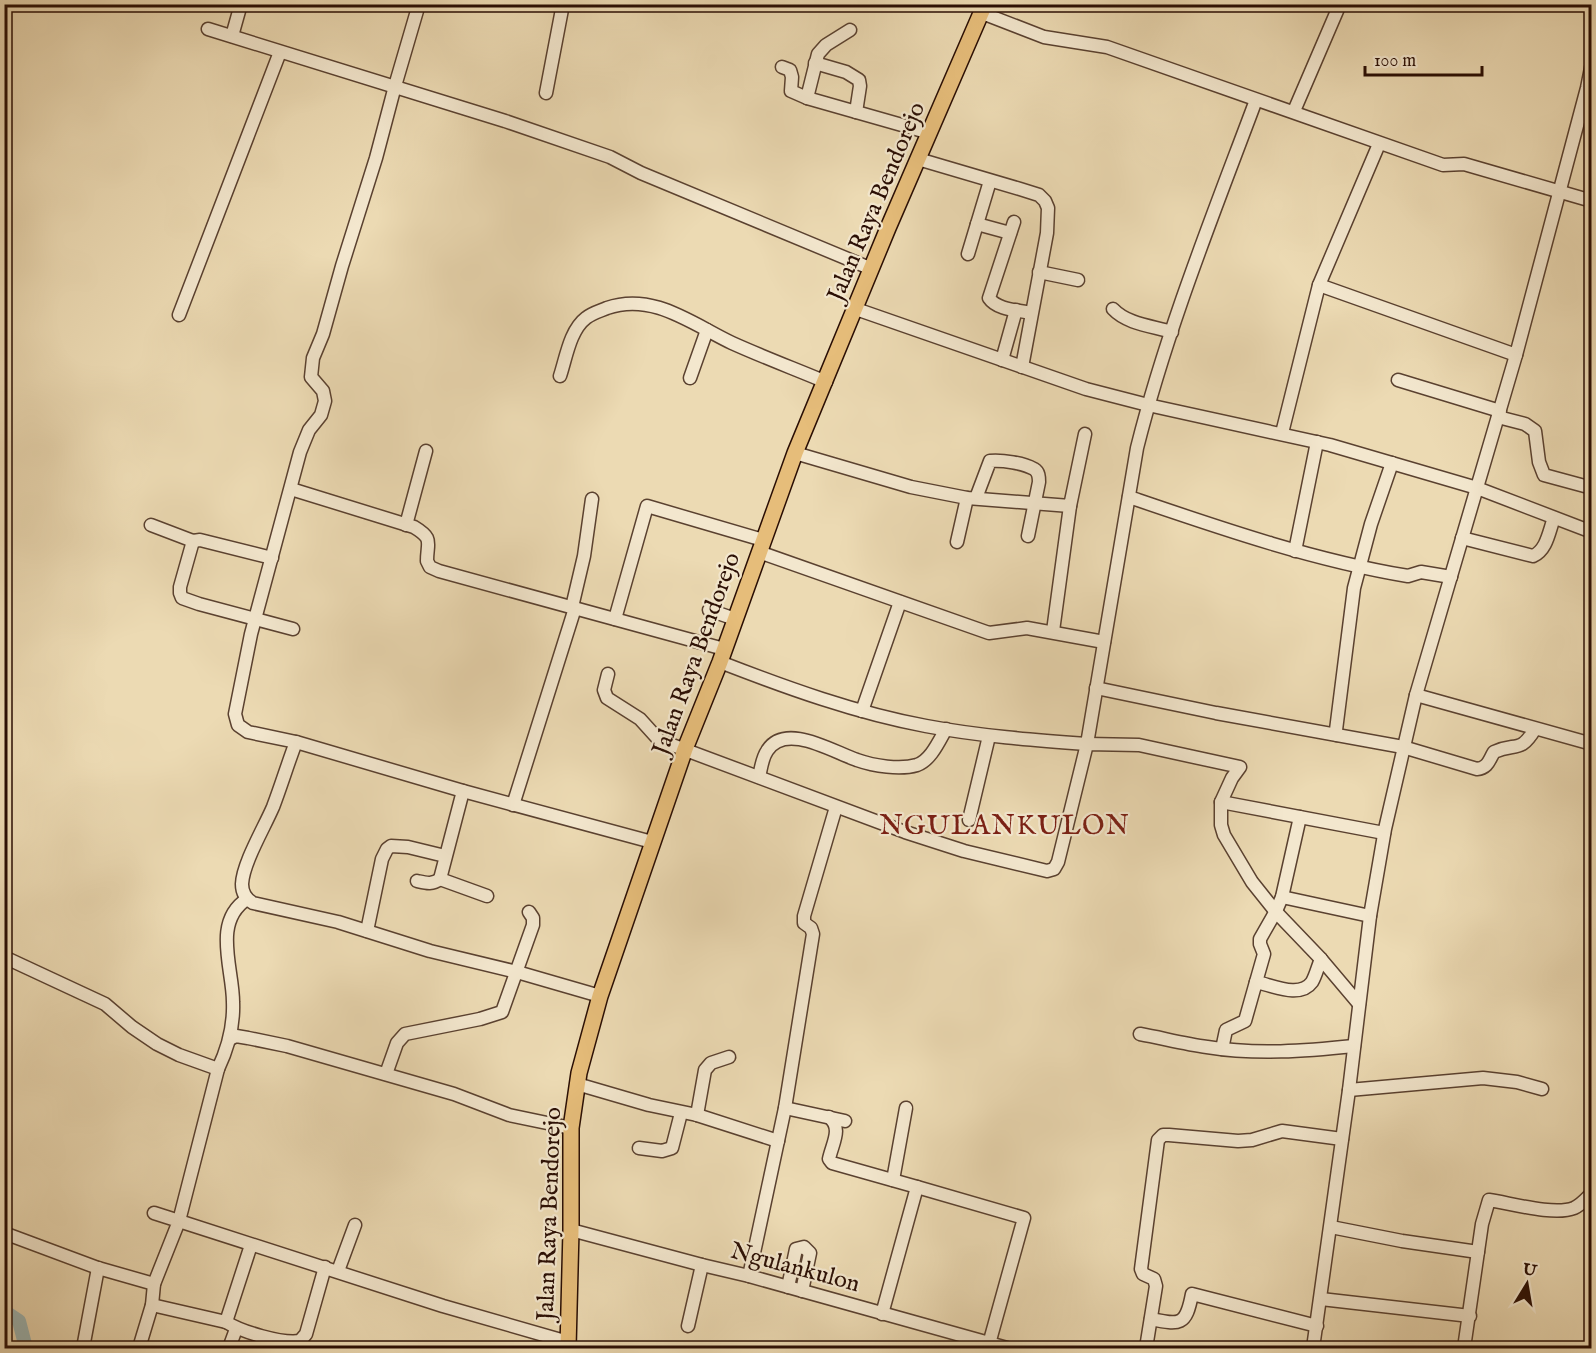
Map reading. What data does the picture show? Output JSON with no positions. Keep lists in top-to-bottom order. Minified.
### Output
{"streets":{"main road":["Jalan Raya Bendorejo"],"street":["Ngulankulon"]},"crossings":[["Jalan Raya Bendorejo","Ngulankulon"]],"districts":["NGULANKULON"],"scale_bar":"100 m","north":"top"}
